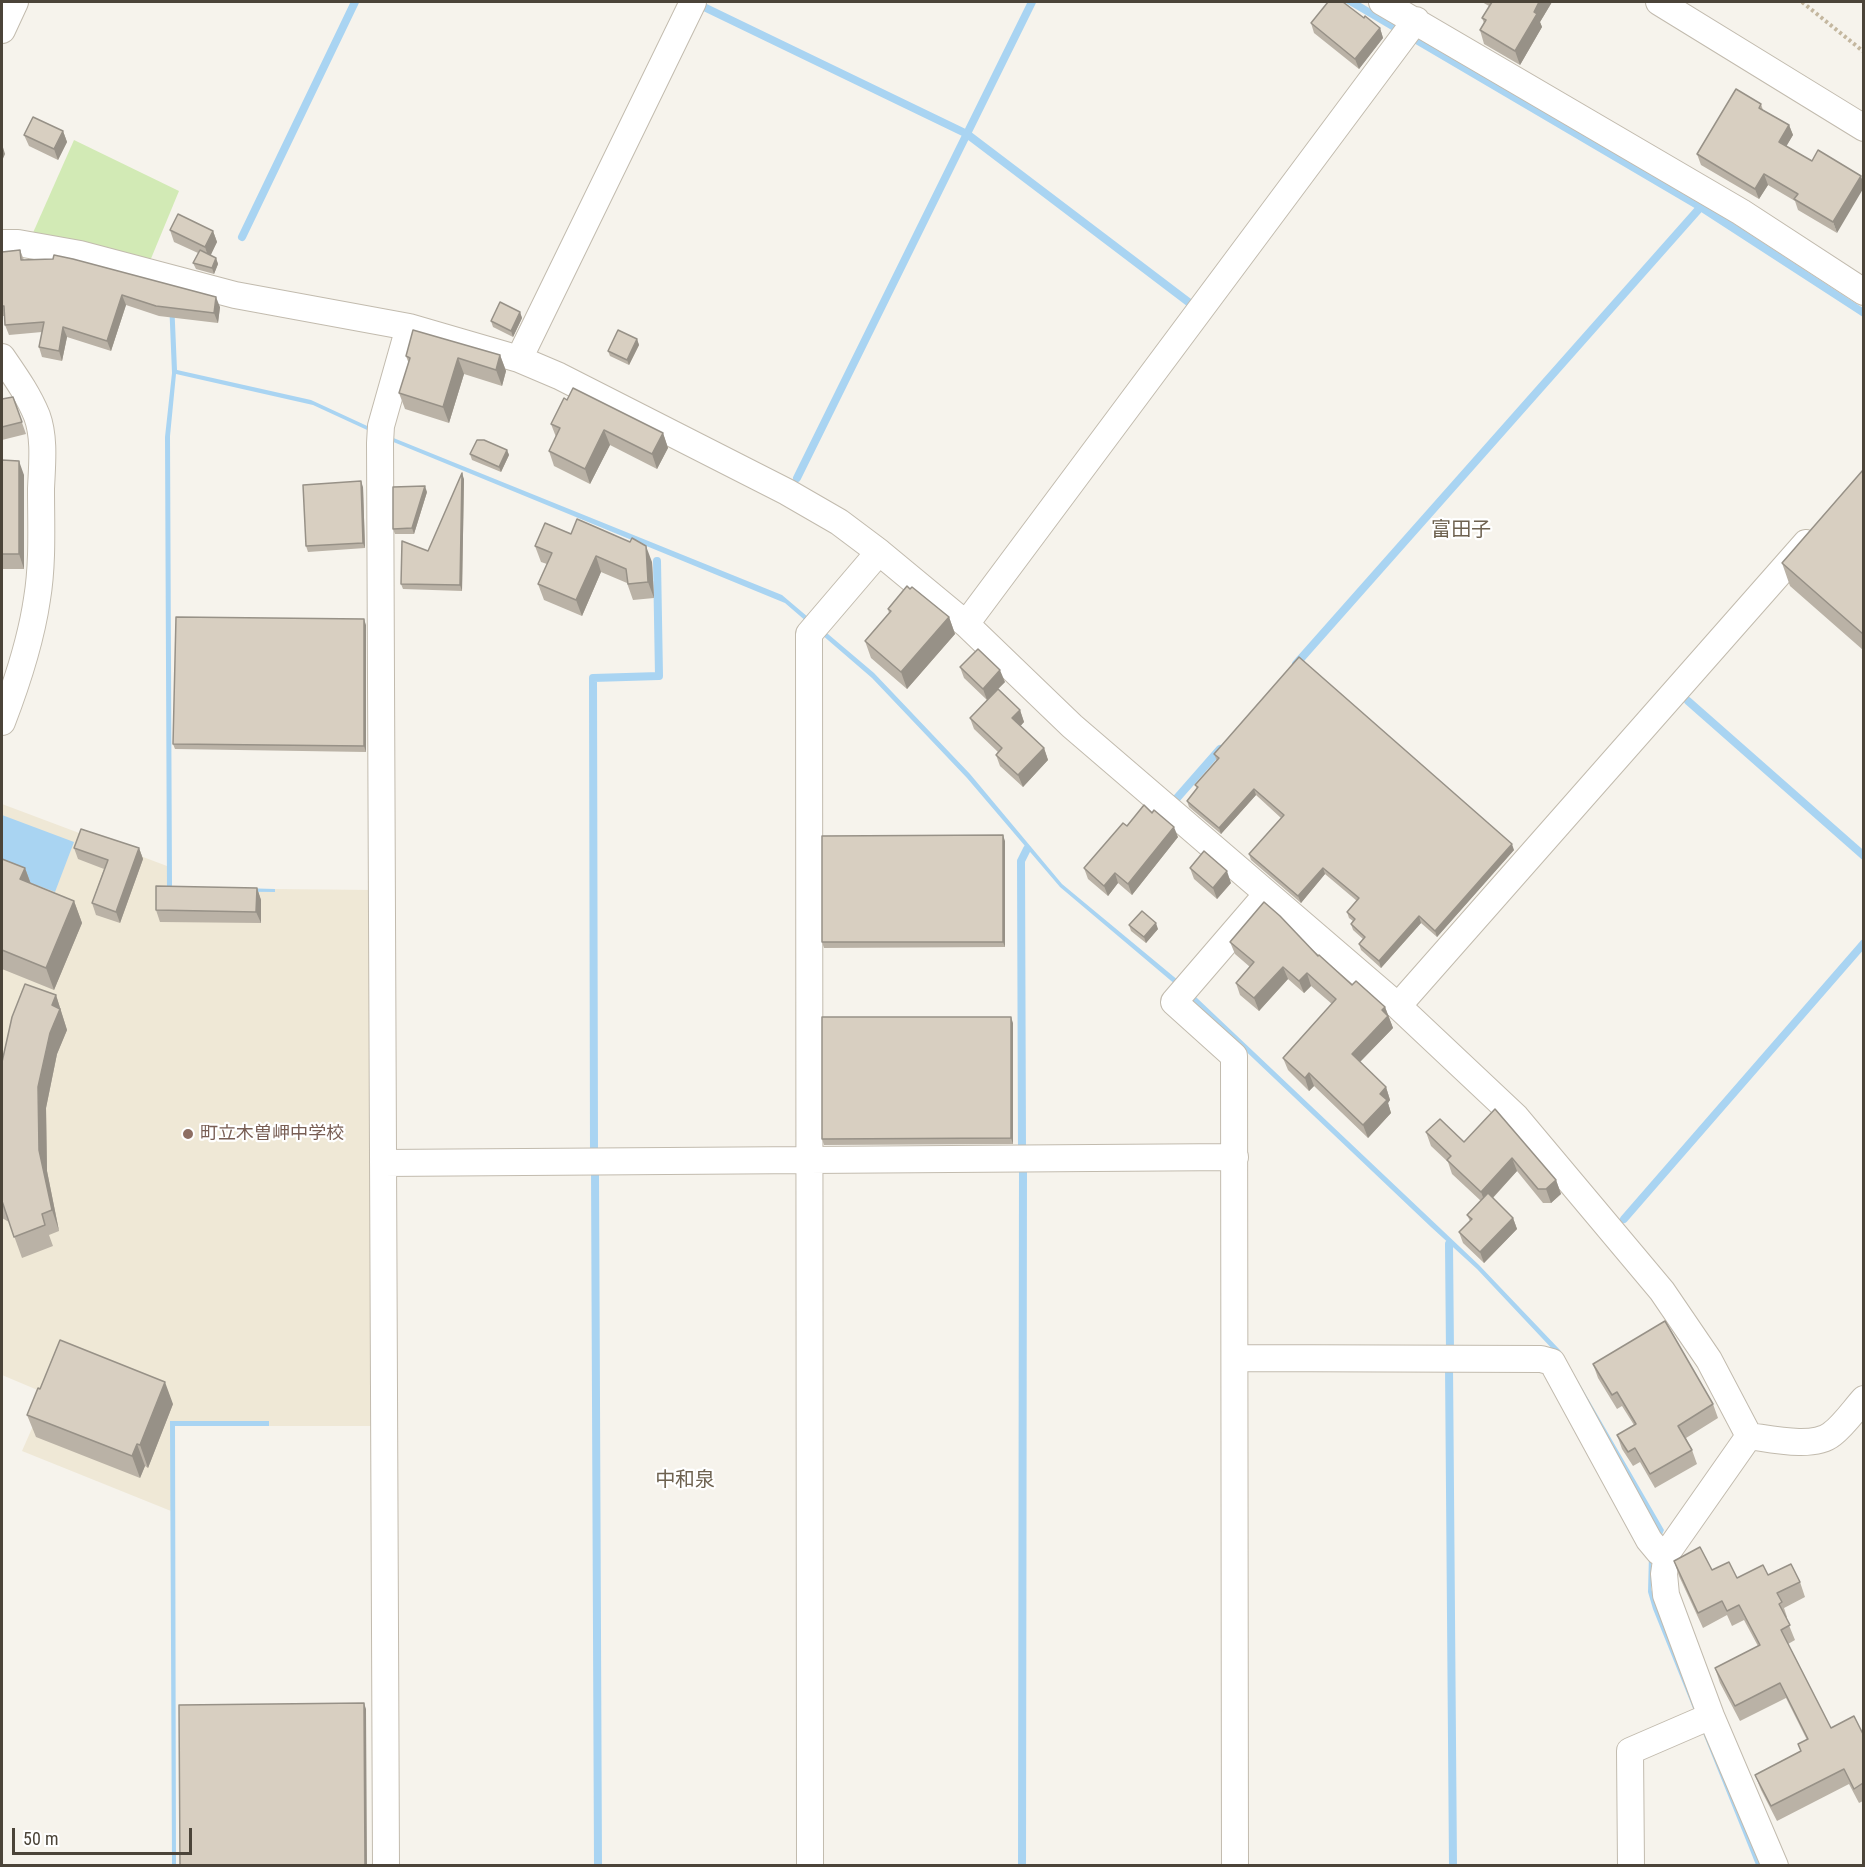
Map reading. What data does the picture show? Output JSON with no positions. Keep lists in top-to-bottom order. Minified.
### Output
{"districts":["富田子","中和泉"],"places":["町立木曽岬中学校"],"scale_bar":"50 m"}
